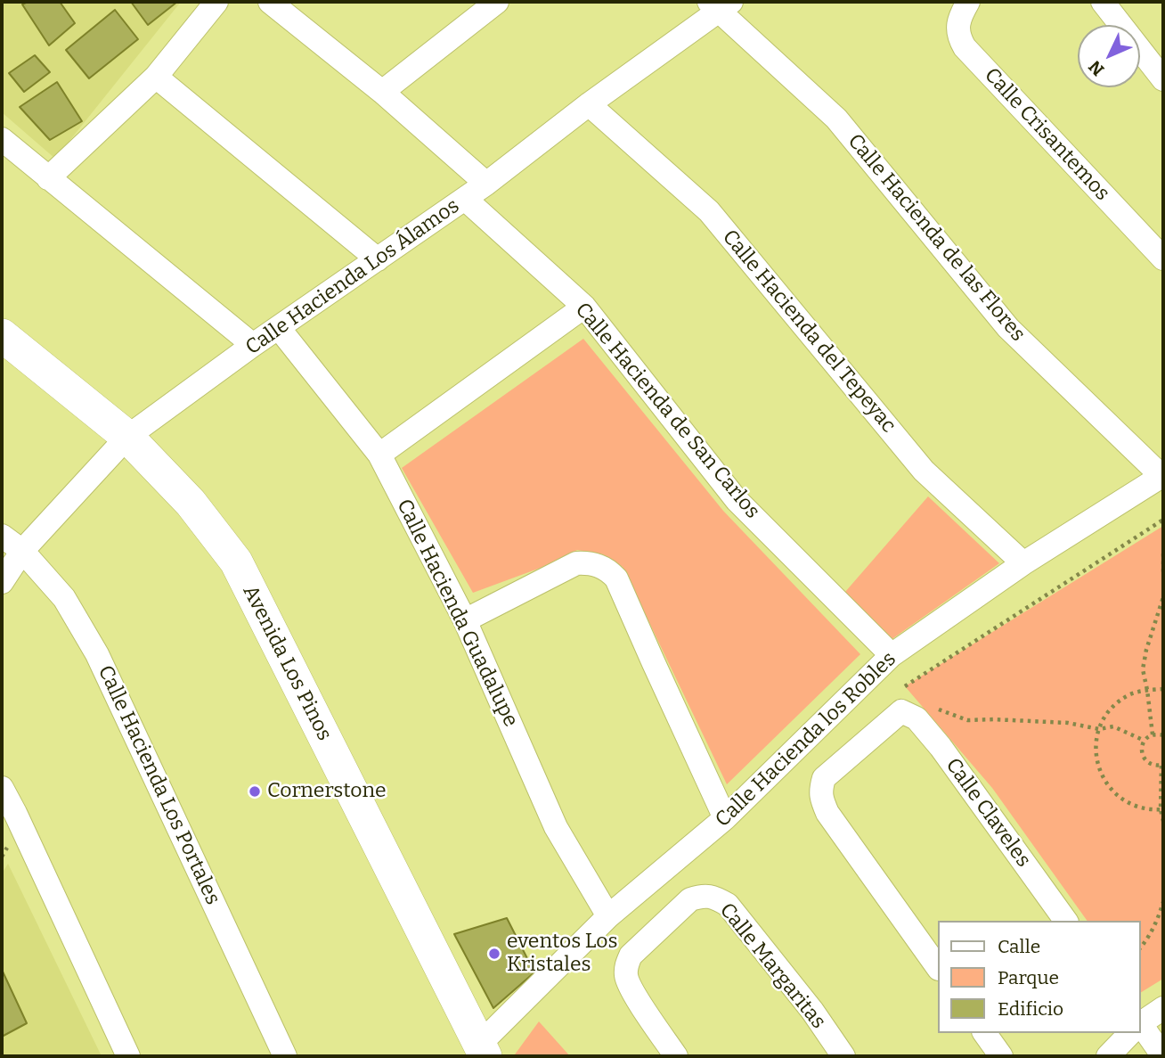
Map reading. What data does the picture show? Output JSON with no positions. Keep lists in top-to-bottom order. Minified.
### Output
{"streets":{"street":["Calle Crisantemos","Calle Hacienda de las Flores","Calle Hacienda Los Álamos","Calle Hacienda del Tepeyac","Calle Hacienda de San Carlos","Calle Hacienda Guadalupe","Avenida Los Pinos","Calle Hacienda los Robles","Calle Hacienda Los Portales","Calle Claveles","Calle Margaritas"]},"crossings":[["Calle Hacienda de las Flores","Calle Hacienda Los Álamos"],["Calle Hacienda de las Flores","Calle Hacienda los Robles"],["Calle Hacienda Los Álamos","Calle Hacienda del Tepeyac"],["Calle Hacienda Los Álamos","Calle Hacienda de San Carlos"],["Calle Hacienda Los Álamos","Calle Hacienda Guadalupe"],["Calle Hacienda Los Álamos","Avenida Los Pinos"],["Calle Hacienda Los Álamos","Calle Hacienda Los Portales"],["Calle Hacienda del Tepeyac","Calle Hacienda los Robles"],["Calle Hacienda de San Carlos","Calle Hacienda los Robles"],["Calle Hacienda Guadalupe","Calle Hacienda los Robles"],["Avenida Los Pinos","Calle Hacienda los Robles"]],"places":["Cornerstone","eventos Los Kristales"],"legend":["Calle","Parque","Edificio"],"north":"bottom left"}
